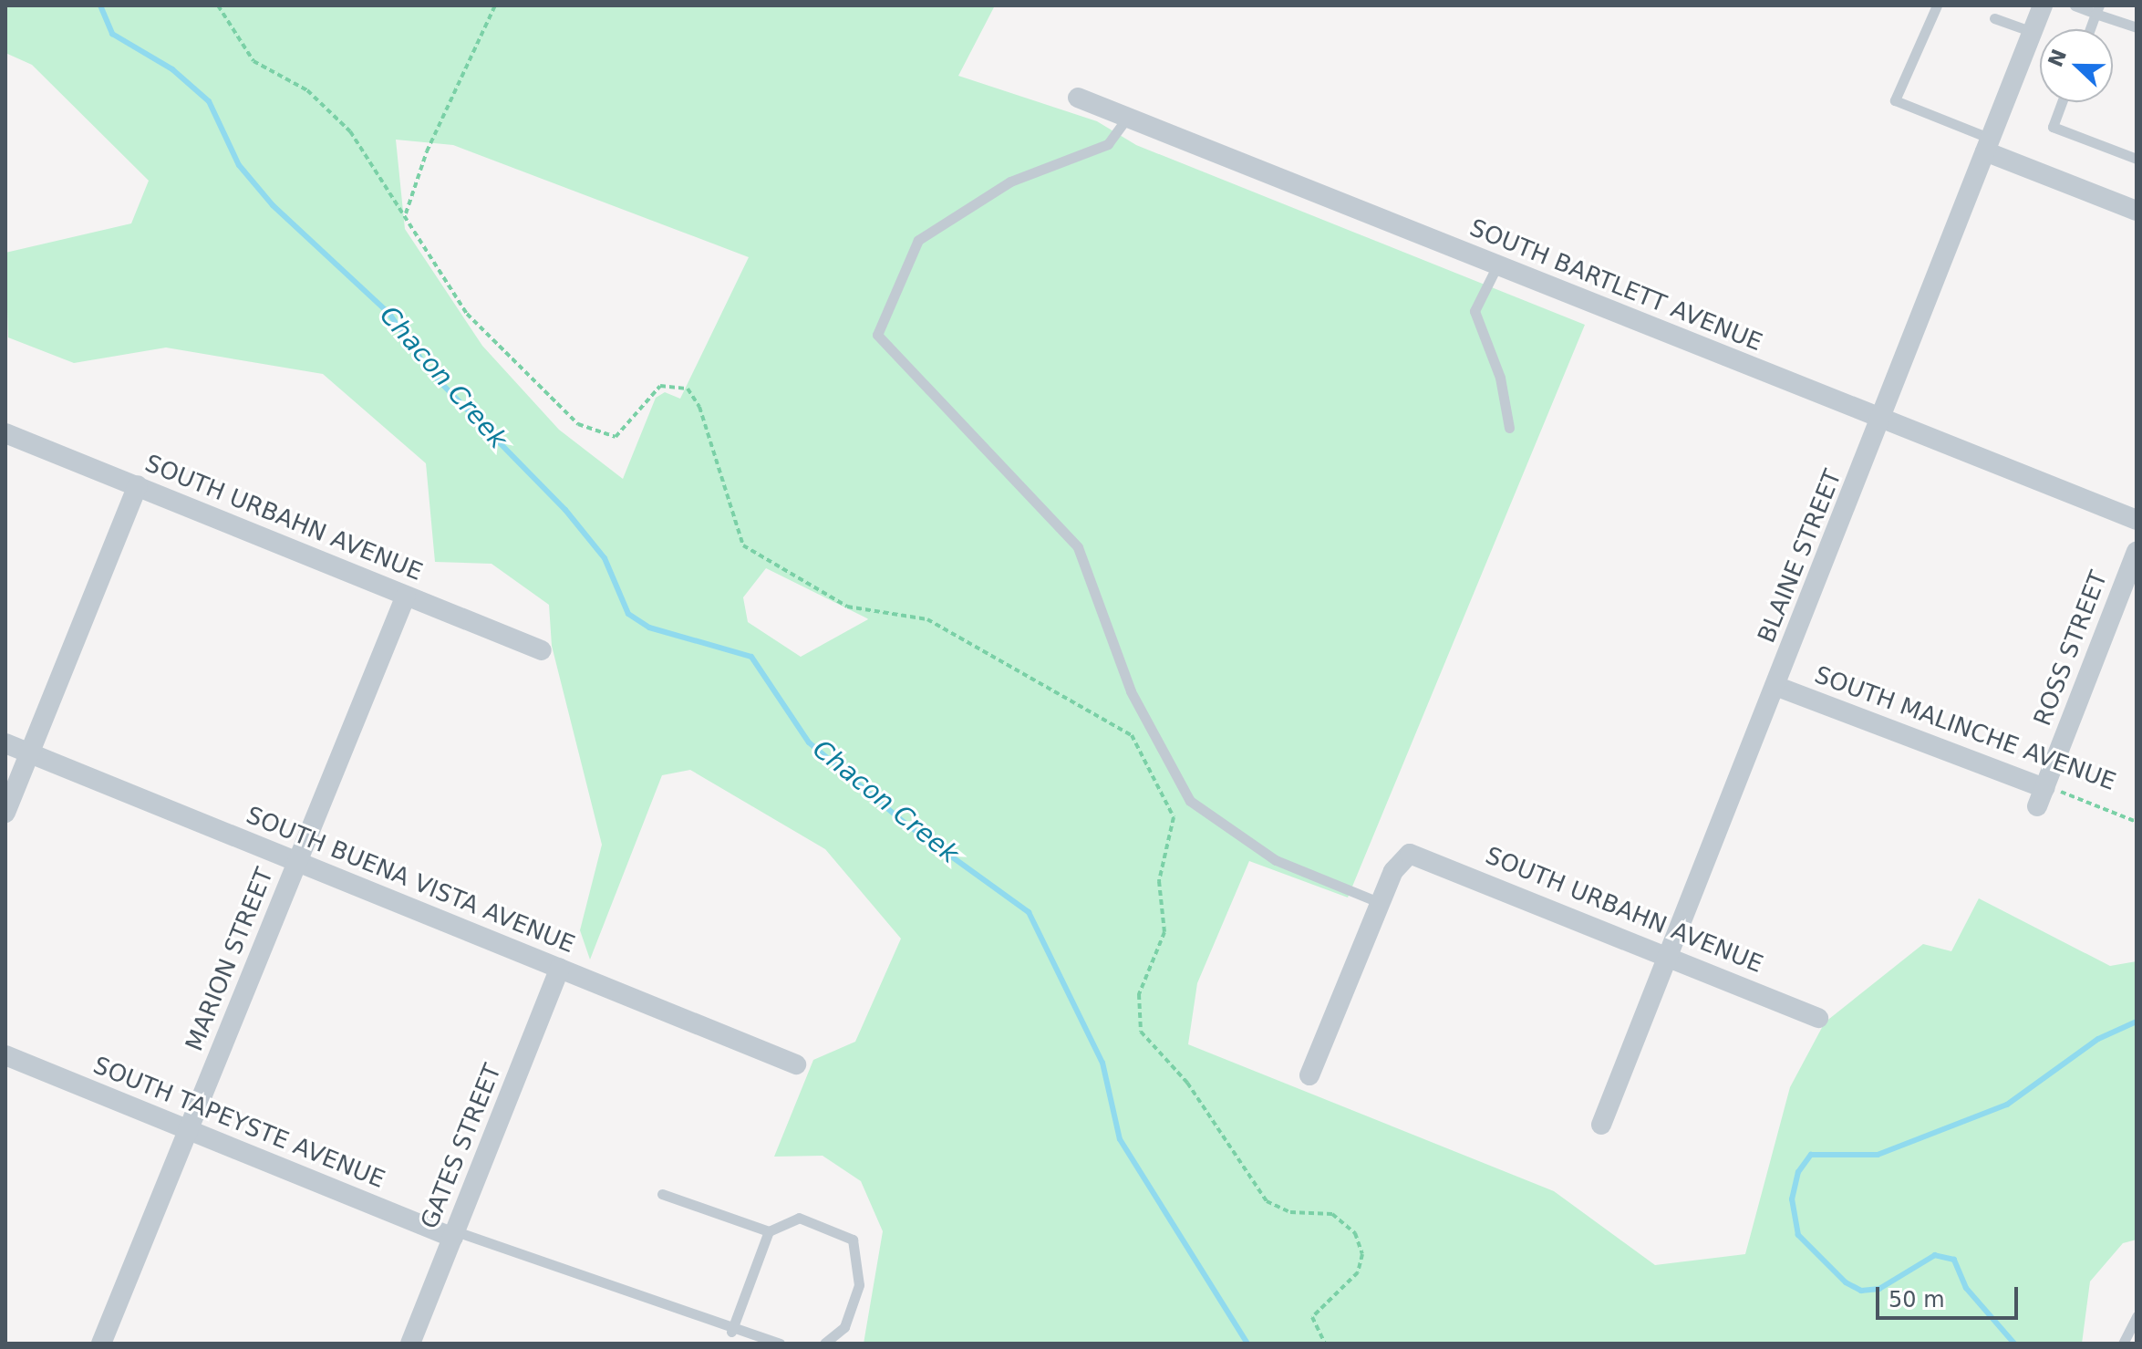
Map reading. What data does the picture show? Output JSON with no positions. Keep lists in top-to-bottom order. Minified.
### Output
{"streets":{"street":["SOUTH BARTLETT AVENUE","SOUTH URBAHN AVENUE","BLAINE STREET","ROSS STREET","SOUTH MALINCHE AVENUE","SOUTH BUENA VISTA AVENUE","MARION STREET","SOUTH TAPEYSTE AVENUE","GATES STREET"]},"crossings":[["SOUTH BARTLETT AVENUE","BLAINE STREET"],["SOUTH URBAHN AVENUE","BLAINE STREET"],["SOUTH URBAHN AVENUE","MARION STREET"],["BLAINE STREET","SOUTH MALINCHE AVENUE"],["ROSS STREET","SOUTH MALINCHE AVENUE"],["SOUTH BUENA VISTA AVENUE","MARION STREET"],["SOUTH BUENA VISTA AVENUE","GATES STREET"],["MARION STREET","SOUTH TAPEYSTE AVENUE"],["SOUTH TAPEYSTE AVENUE","GATES STREET"]],"water":["Chacon Creek"],"scale_bar":"50 m","north":"left"}
